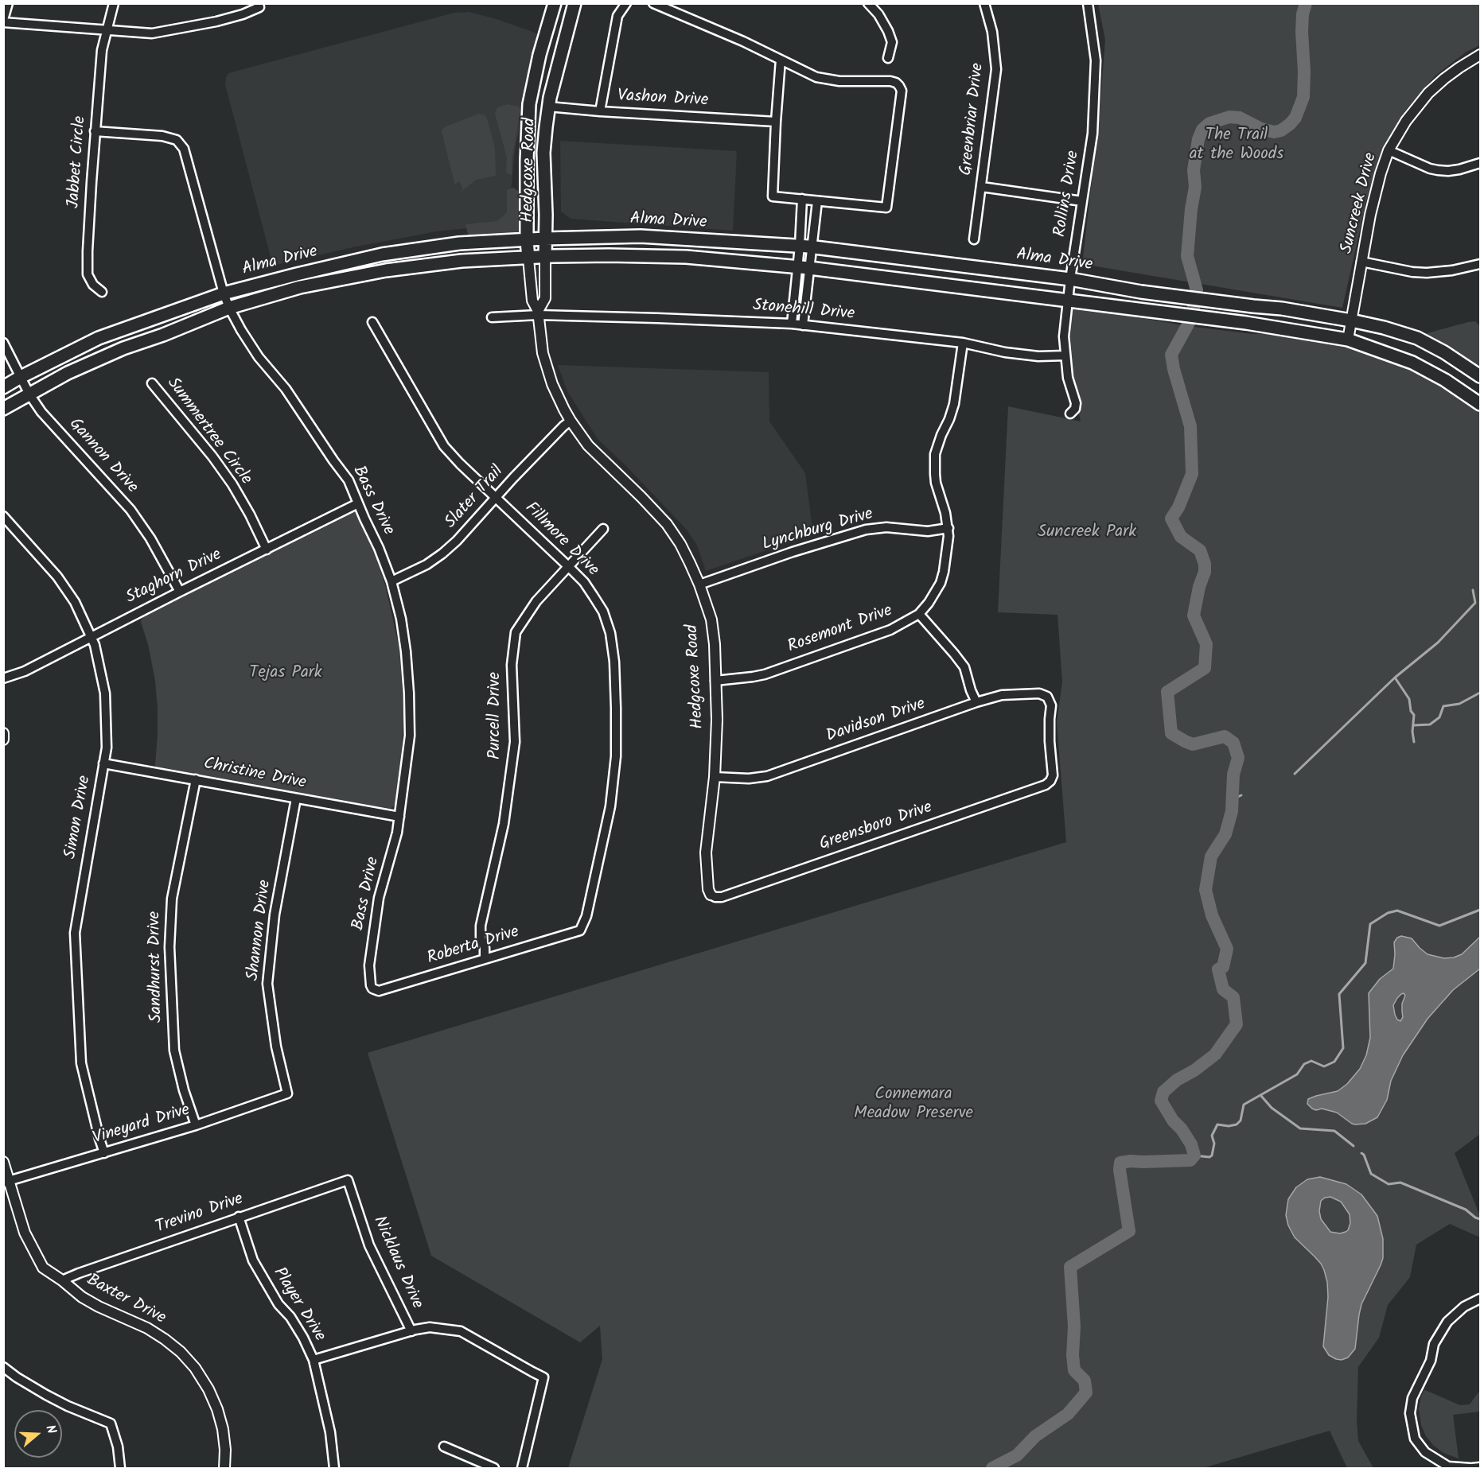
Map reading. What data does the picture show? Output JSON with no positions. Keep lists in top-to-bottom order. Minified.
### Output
{"streets":{"main road":["Hedgcoxe Road","Alma Drive"],"street":["Vashon Drive","Greenbriar Drive","Jabbet Circle","Rollins Drive","Suncreek Drive","Stonehill Drive","Summertree Circle","Gannon Drive","Slater Trail","Bass Drive","Lynchburg Drive","Fillmore Drive","Staghorn Drive","Rosemont Drive","Purcell Drive","Davidson Drive","Christine Drive","Simon Drive","Greensboro Drive","Shannon Drive","Roberta Drive","Sandhurst Drive","Vineyard Drive","Trevino Drive","Nicklaus Drive","Baxter Drive","Player Drive"]},"crossings":[["Vashon Drive","Hedgcoxe Road"],["Jabbet Circle","Bass Drive"],["Hedgcoxe Road","Alma Drive"],["Hedgcoxe Road","Stonehill Drive"],["Hedgcoxe Road","Slater Trail"],["Hedgcoxe Road","Lynchburg Drive"],["Hedgcoxe Road","Rosemont Drive"],["Hedgcoxe Road","Davidson Drive"],["Hedgcoxe Road","Greensboro Drive"],["Rollins Drive","Alma Drive"],["Rollins Drive","Stonehill Drive"],["Suncreek Drive","Alma Drive"],["Alma Drive","Gannon Drive"],["Alma Drive","Bass Drive"],["Stonehill Drive","Rosemont Drive"],["Summertree Circle","Staghorn Drive"],["Gannon Drive","Staghorn Drive"],["Slater Trail","Bass Drive"],["Slater Trail","Fillmore Drive"],["Bass Drive","Staghorn Drive"],["Bass Drive","Christine Drive"],["Bass Drive","Roberta Drive"],["Lynchburg Drive","Rosemont Drive"],["Fillmore Drive","Purcell Drive"],["Fillmore Drive","Roberta Drive"],["Staghorn Drive","Simon Drive"],["Purcell Drive","Roberta Drive"],["Davidson Drive","Greensboro Drive"],["Christine Drive","Simon Drive"],["Christine Drive","Shannon Drive"],["Christine Drive","Sandhurst Drive"],["Simon Drive","Vineyard Drive"],["Shannon Drive","Vineyard Drive"],["Sandhurst Drive","Vineyard Drive"],["Vineyard Drive","Baxter Drive"],["Trevino Drive","Nicklaus Drive"],["Trevino Drive","Baxter Drive"],["Trevino Drive","Player Drive"]],"parks":["The Trail at the Woods","Suncreek Park","Tejas Park","Connemara Meadow Preserve"],"north":"right"}
